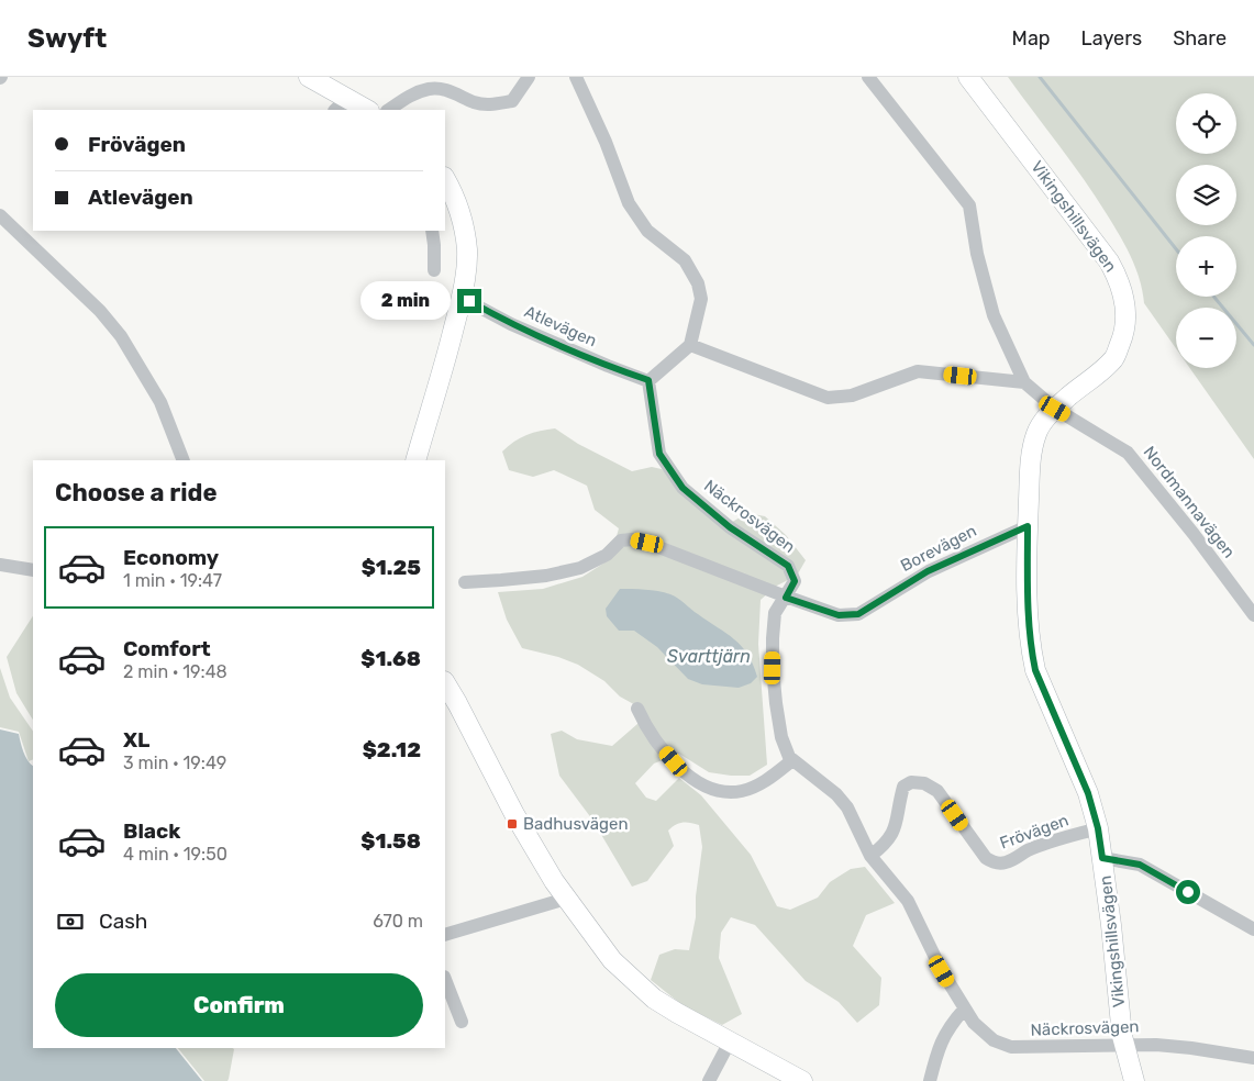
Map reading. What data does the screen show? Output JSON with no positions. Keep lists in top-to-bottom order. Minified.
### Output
{"streets":{"street":["Vikingshillsvägen","Atlevägen","Nordmannavägen","Näckrosvägen","Borevägen","Frövägen"]},"crossings":[["Vikingshillsvägen","Nordmannavägen"],["Vikingshillsvägen","Näckrosvägen"],["Vikingshillsvägen","Borevägen"],["Vikingshillsvägen","Frövägen"],["Atlevägen","Näckrosvägen"],["Näckrosvägen","Borevägen"],["Näckrosvägen","Frövägen"]],"water":["Svarttjärn"],"places":{"transit":["Badhusvägen"]},"page":{"header":"Swyft","nav":["Map","Layers","Share"],"map_buttons":["+","−"],"banner":["Frövägen","Atlevägen"],"bubble":"2 min","heading":"Choose a ride","list":[{"name":"Economy","note":"1 min · 19:47","value":"$1.25"},{"name":"Comfort","note":"2 min · 19:48","value":"$1.68"},{"name":"XL","note":"3 min · 19:49","value":"$2.12"},{"name":"Black","note":"4 min · 19:50","value":"$1.58"}],"pay":["Cash","670 m"],"buttons":"Confirm"}}
